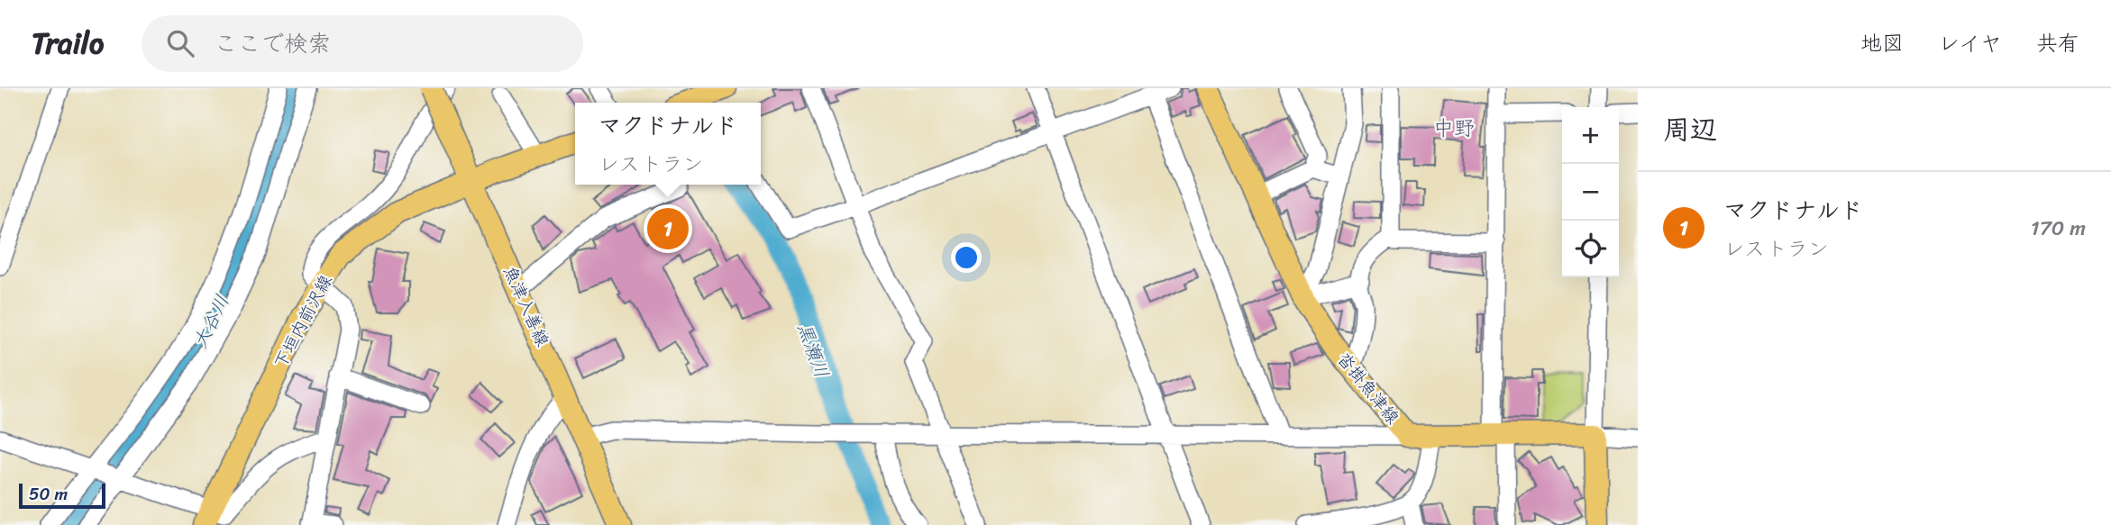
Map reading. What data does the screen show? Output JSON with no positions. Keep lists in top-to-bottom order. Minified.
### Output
{"streets":{"main road":["魚津入善線","下垣内前沢線","沓掛魚津線"]},"crossings":[["魚津入善線","下垣内前沢線"]],"districts":["中野"],"water":["大谷川","黒瀬川"],"scale_bar":"50 m","page":{"header":"Trailo","search":"ここで検索","nav":["地図","レイヤ","共有"],"heading":"周辺","popup":["マクドナルド","レストラン"],"map_buttons":["+","−"],"list":[{"mark":"1","name":"マクドナルド","note":"レストラン","value":"170 m"}],"pins":"1","scale":"50 m"}}
